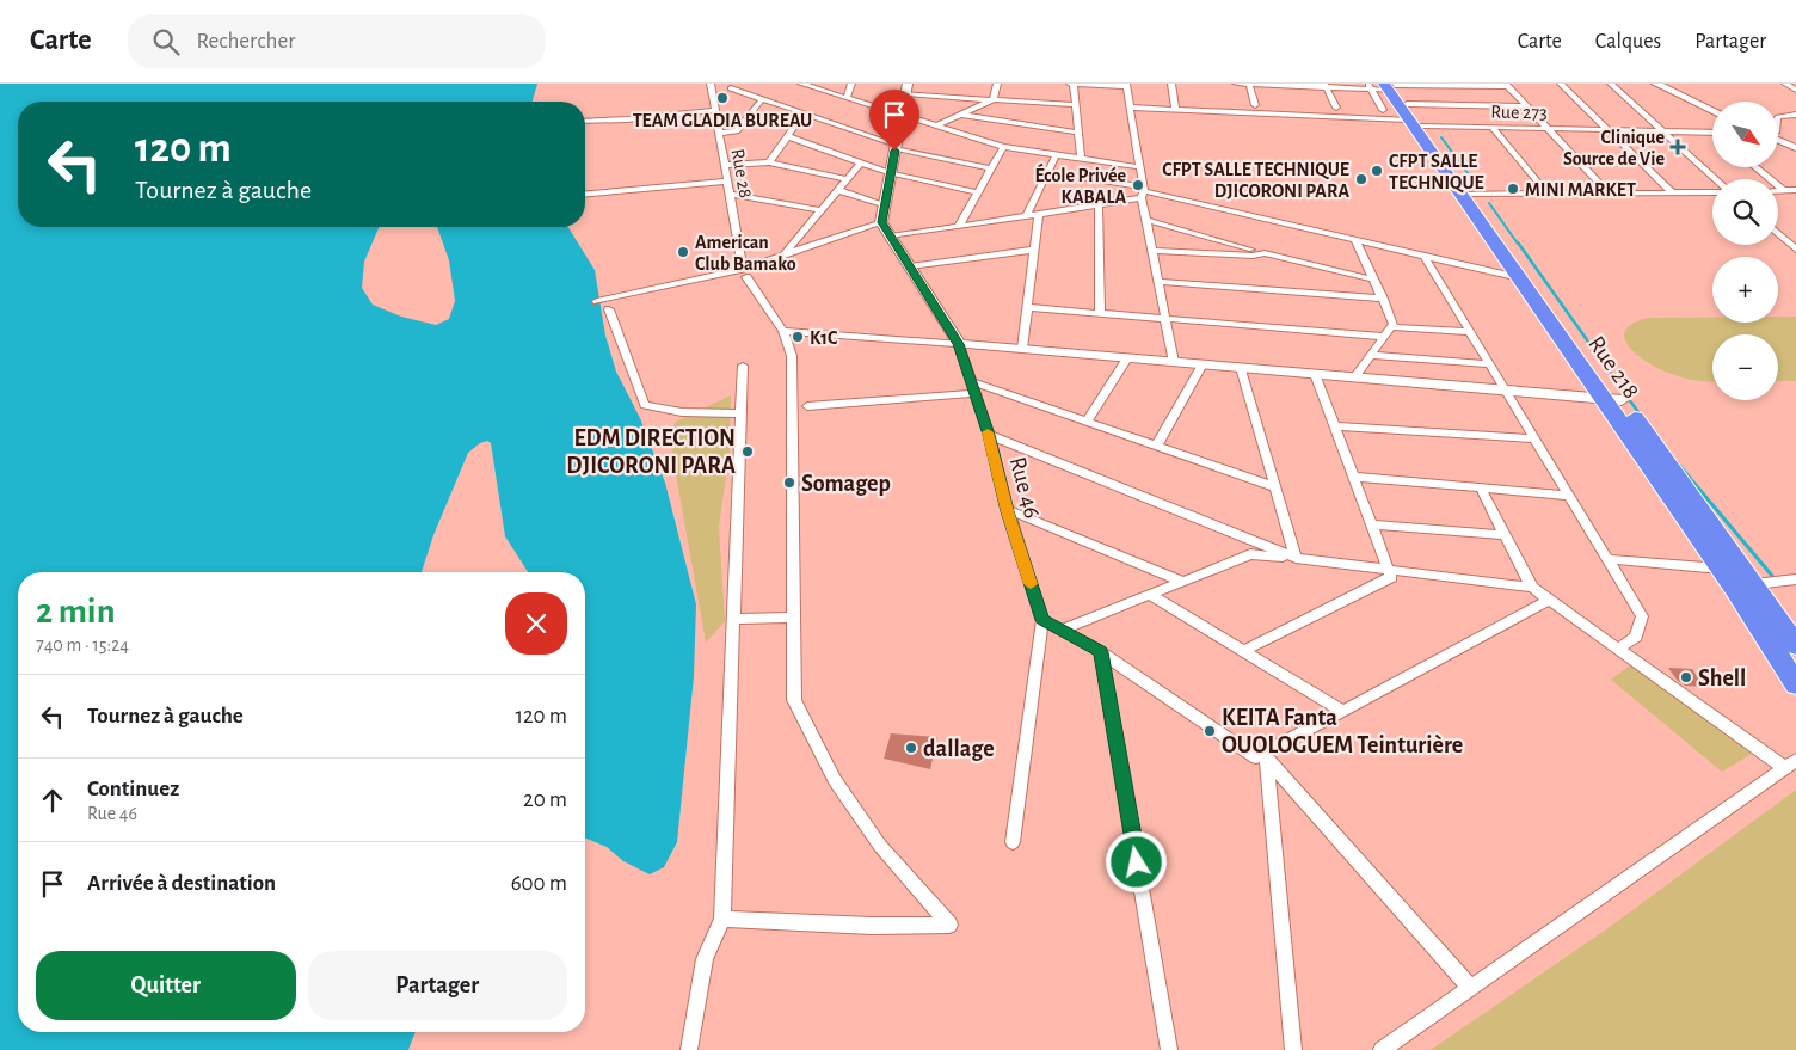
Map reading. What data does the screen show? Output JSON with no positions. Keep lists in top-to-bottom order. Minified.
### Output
{"streets":{"highway":["Rue 218"],"street":["Rue 273","Rue 28","Rue 46"]},"crossings":[["Rue 273","Rue 218"]],"places":{"other":["TEAM GLADIA BUREAU","CFPT SALLE TECHNIQUE","CFPT SALLE TECHNIQUE DJICORONI PARA","École Privée KABALA","MINI MARKET","American Club Bamako","K1C","EDM DIRECTION DJICORONI PARA","Somagep","Shell","KEITA Fanta OUOLOGUEM Teinturière","dallage"],"health":["Clinique Source de Vie"]},"north":"bottom right","page":{"header":"Carte","search":"Rechercher","nav":["Carte","Calques","Partager"],"map_buttons":["+","−"],"turn":["120 m","Tournez à gauche"],"heading":["2 min","740 m · 15:24"],"list":[{"name":"Tournez à gauche","value":"120 m"},{"name":"Continuez","note":"Rue 46","value":"20 m"},{"name":"Arrivée à destination","value":"600 m"}],"buttons":["Quitter","Partager"]}}
